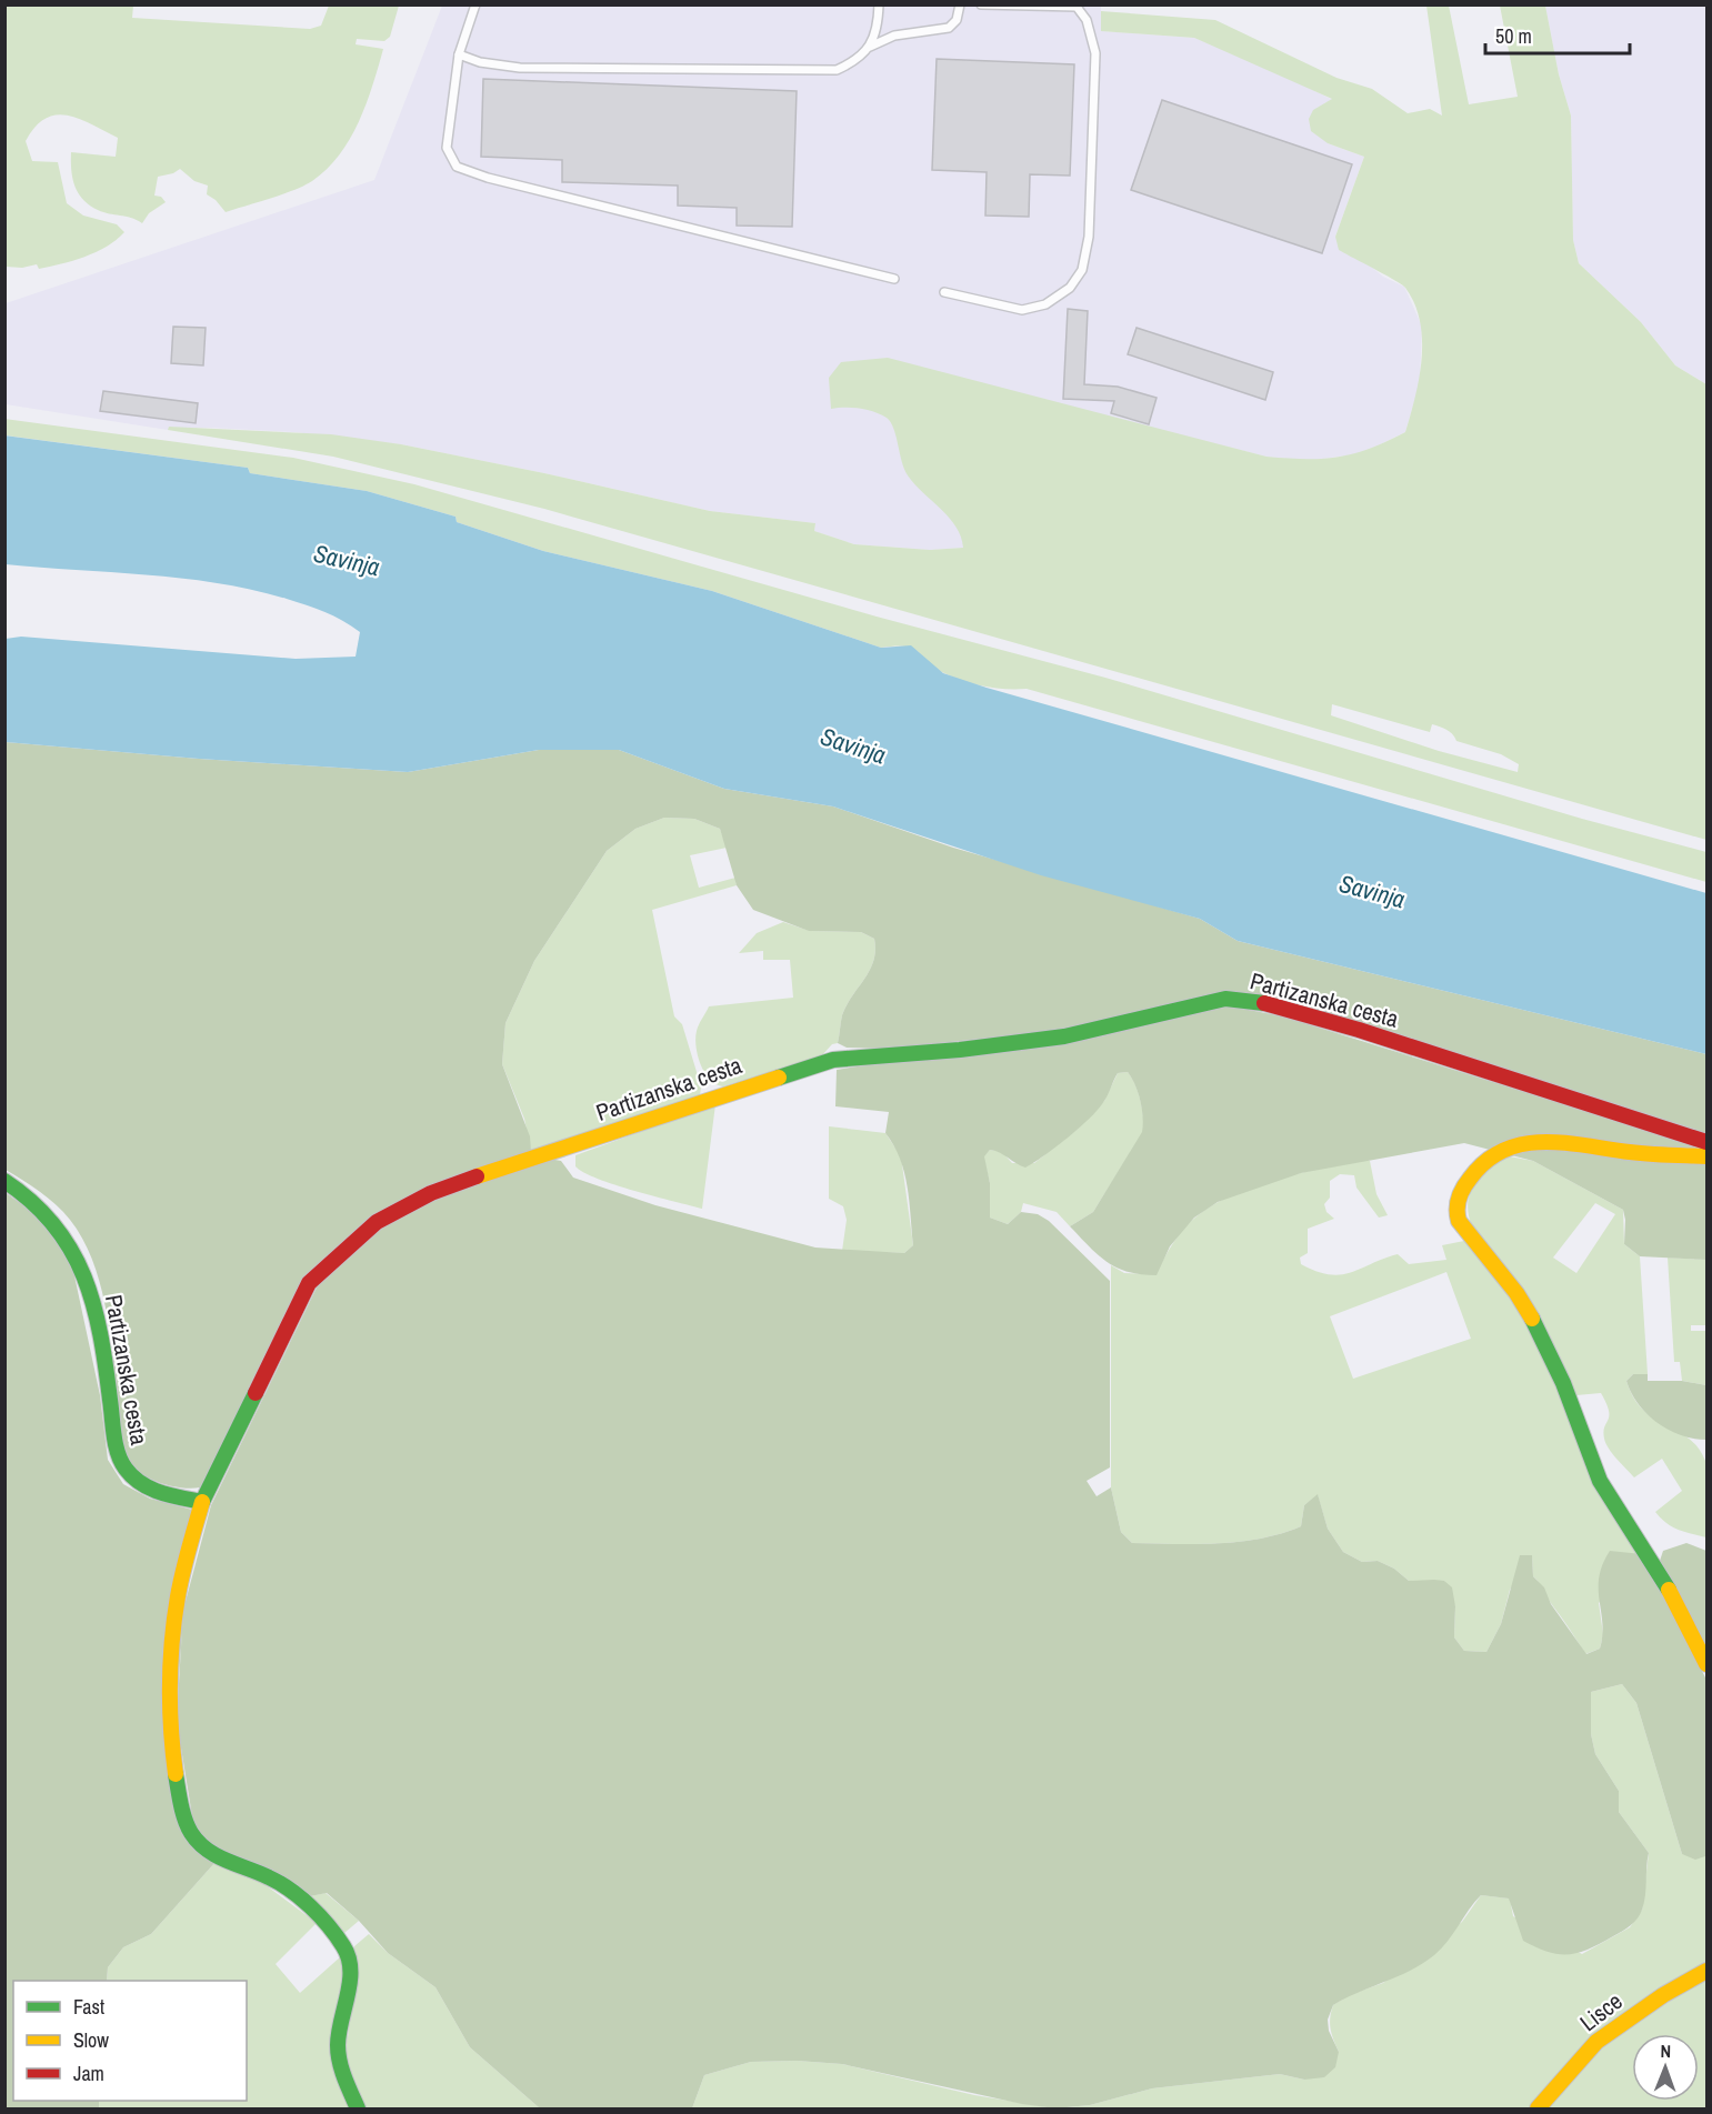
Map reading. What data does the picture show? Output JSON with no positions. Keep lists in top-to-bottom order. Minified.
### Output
{"streets":{"street":["Partizanska cesta","Lisce"]},"water":["Savinja"],"legend":["Fast","Slow","Jam"],"scale_bar":"50 m","north":"top"}
